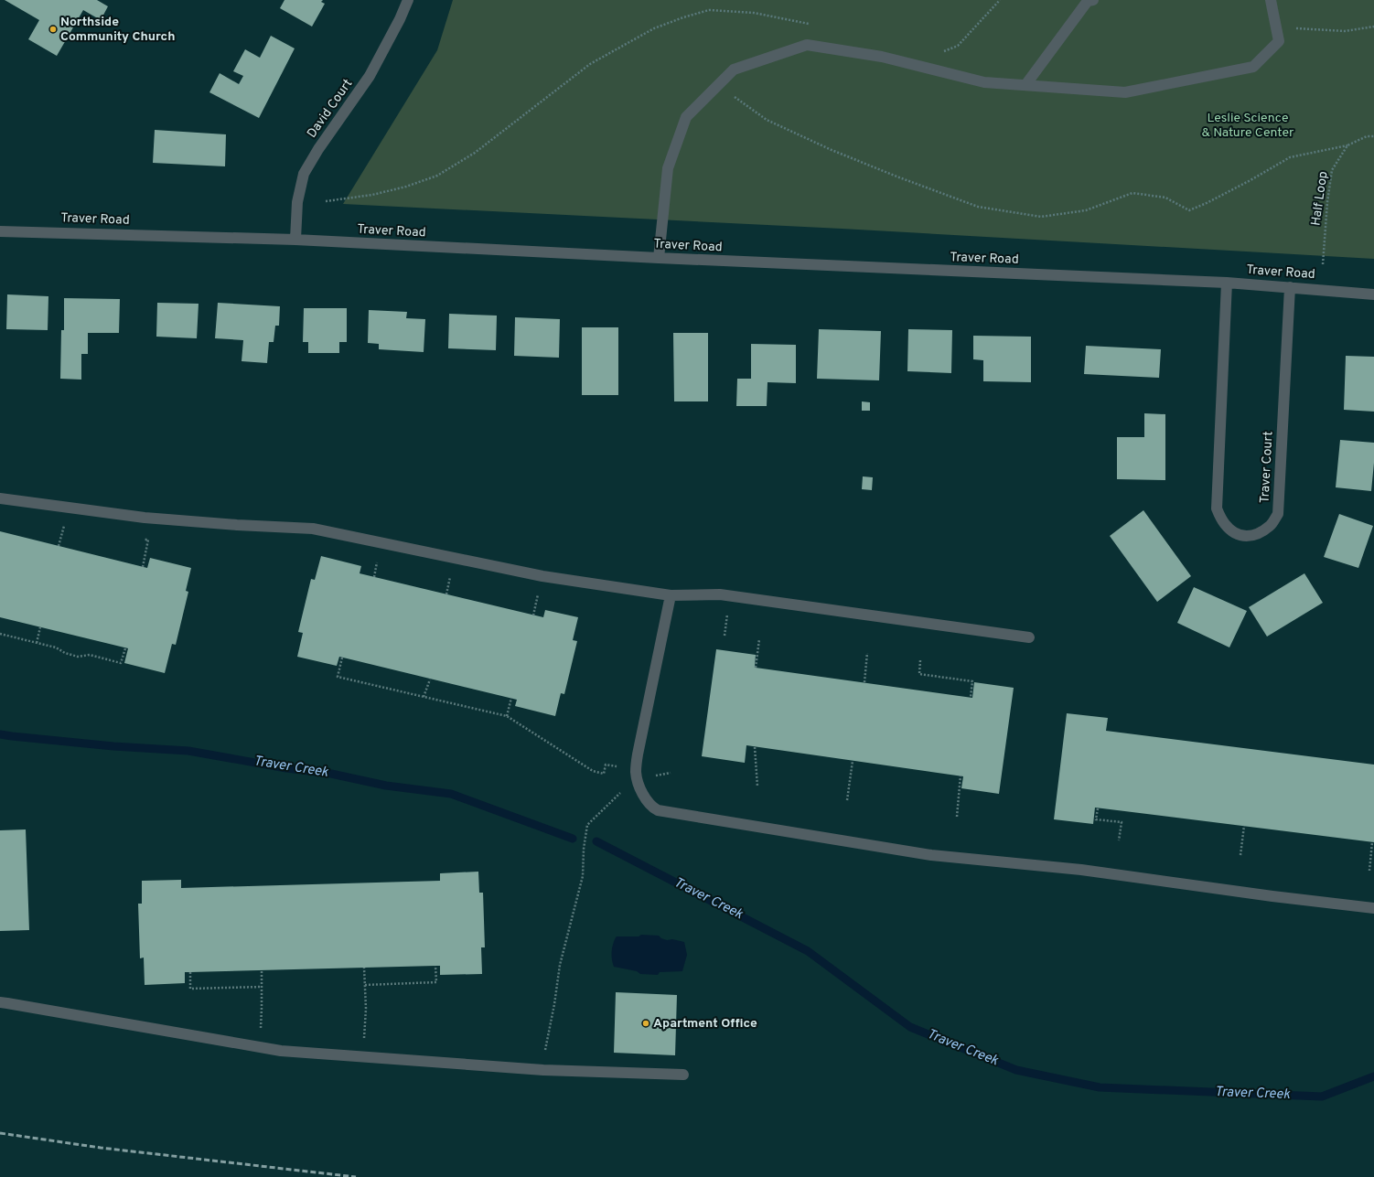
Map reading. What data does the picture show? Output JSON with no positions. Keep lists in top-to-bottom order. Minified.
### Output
{"streets":{"street":["David Court","Traver Road","Traver Court"],"path":["Half Loop"]},"crossings":[["David Court","Traver Road"],["Traver Road","Traver Court"]],"water":["Traver Creek"],"parks":["Leslie Science & Nature Center"],"places":["Northside Community Church","Apartment Office"]}
